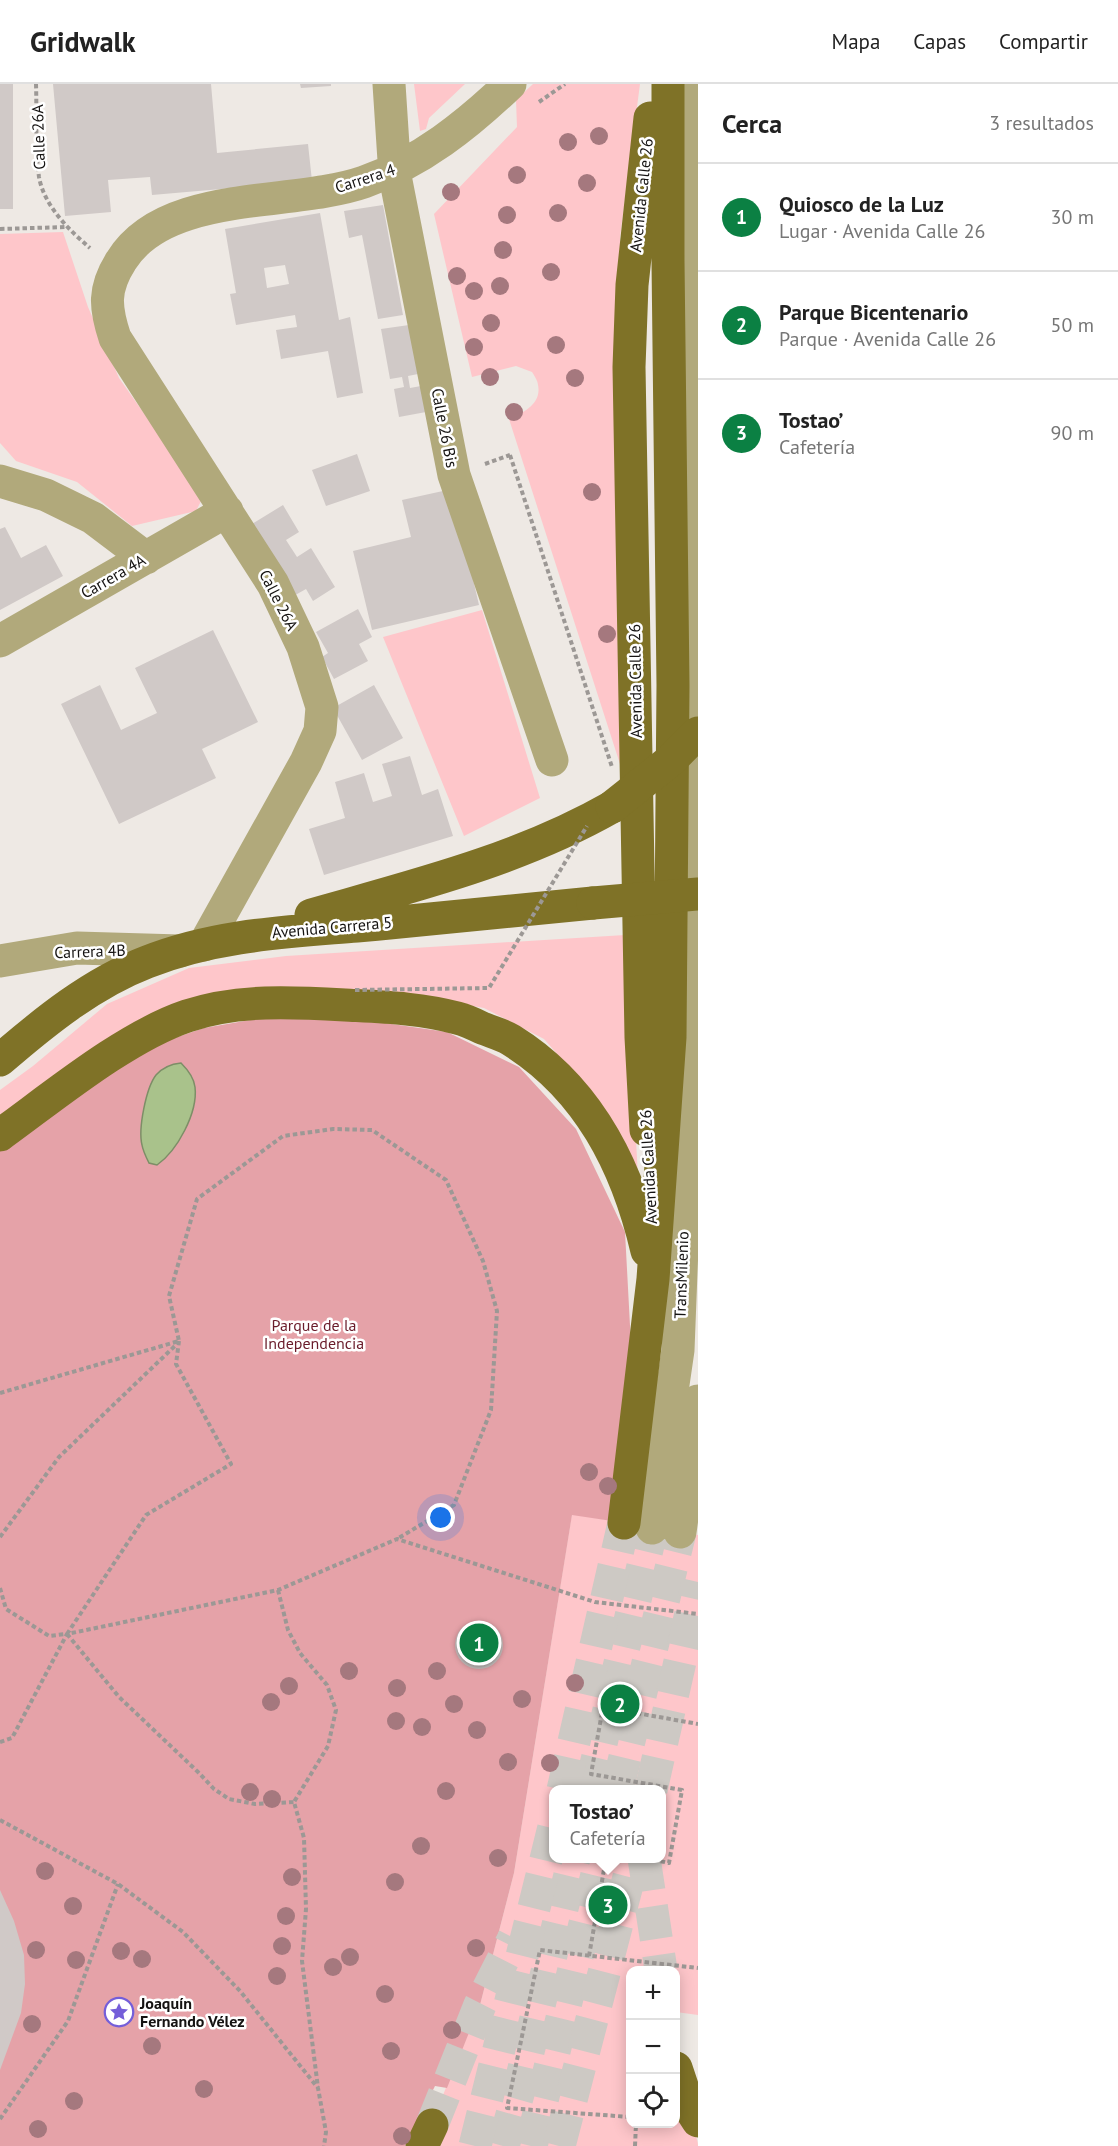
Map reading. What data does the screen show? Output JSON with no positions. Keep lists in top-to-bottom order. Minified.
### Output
{"streets":{"main road":["Avenida Calle 26","Avenida Carrera 5"],"street":["Calle 26A","Carrera 4","Calle 26 Bis","Carrera 4A","Carrera 4B","TransMilenio"]},"crossings":[["Calle 26A","Carrera 4"],["Calle 26A","Carrera 4A"],["Calle 26A","Avenida Carrera 5"],["Calle 26A","Carrera 4B"],["Carrera 4","Calle 26 Bis"],["Avenida Calle 26","TransMilenio"],["Avenida Carrera 5","Carrera 4B"]],"parks":["Parque de la Independencia"],"places":{"place":["Joaquín Fernando Vélez"]},"page":{"header":"Gridwalk","nav":["Mapa","Capas","Compartir"],"heading":["Cerca","3 resultados"],"list":[{"mark":"1","name":"Quiosco de la Luz","note":"Lugar · Avenida Calle 26","value":"30 m"},{"mark":"2","name":"Parque Bicentenario","note":"Parque · Avenida Calle 26","value":"50 m"},{"mark":"3","name":"Tostao’","note":"Cafetería","value":"90 m"}],"pins":["1","2","3"],"popup":["Tostao’","Cafetería"],"map_buttons":["+","−"]}}
